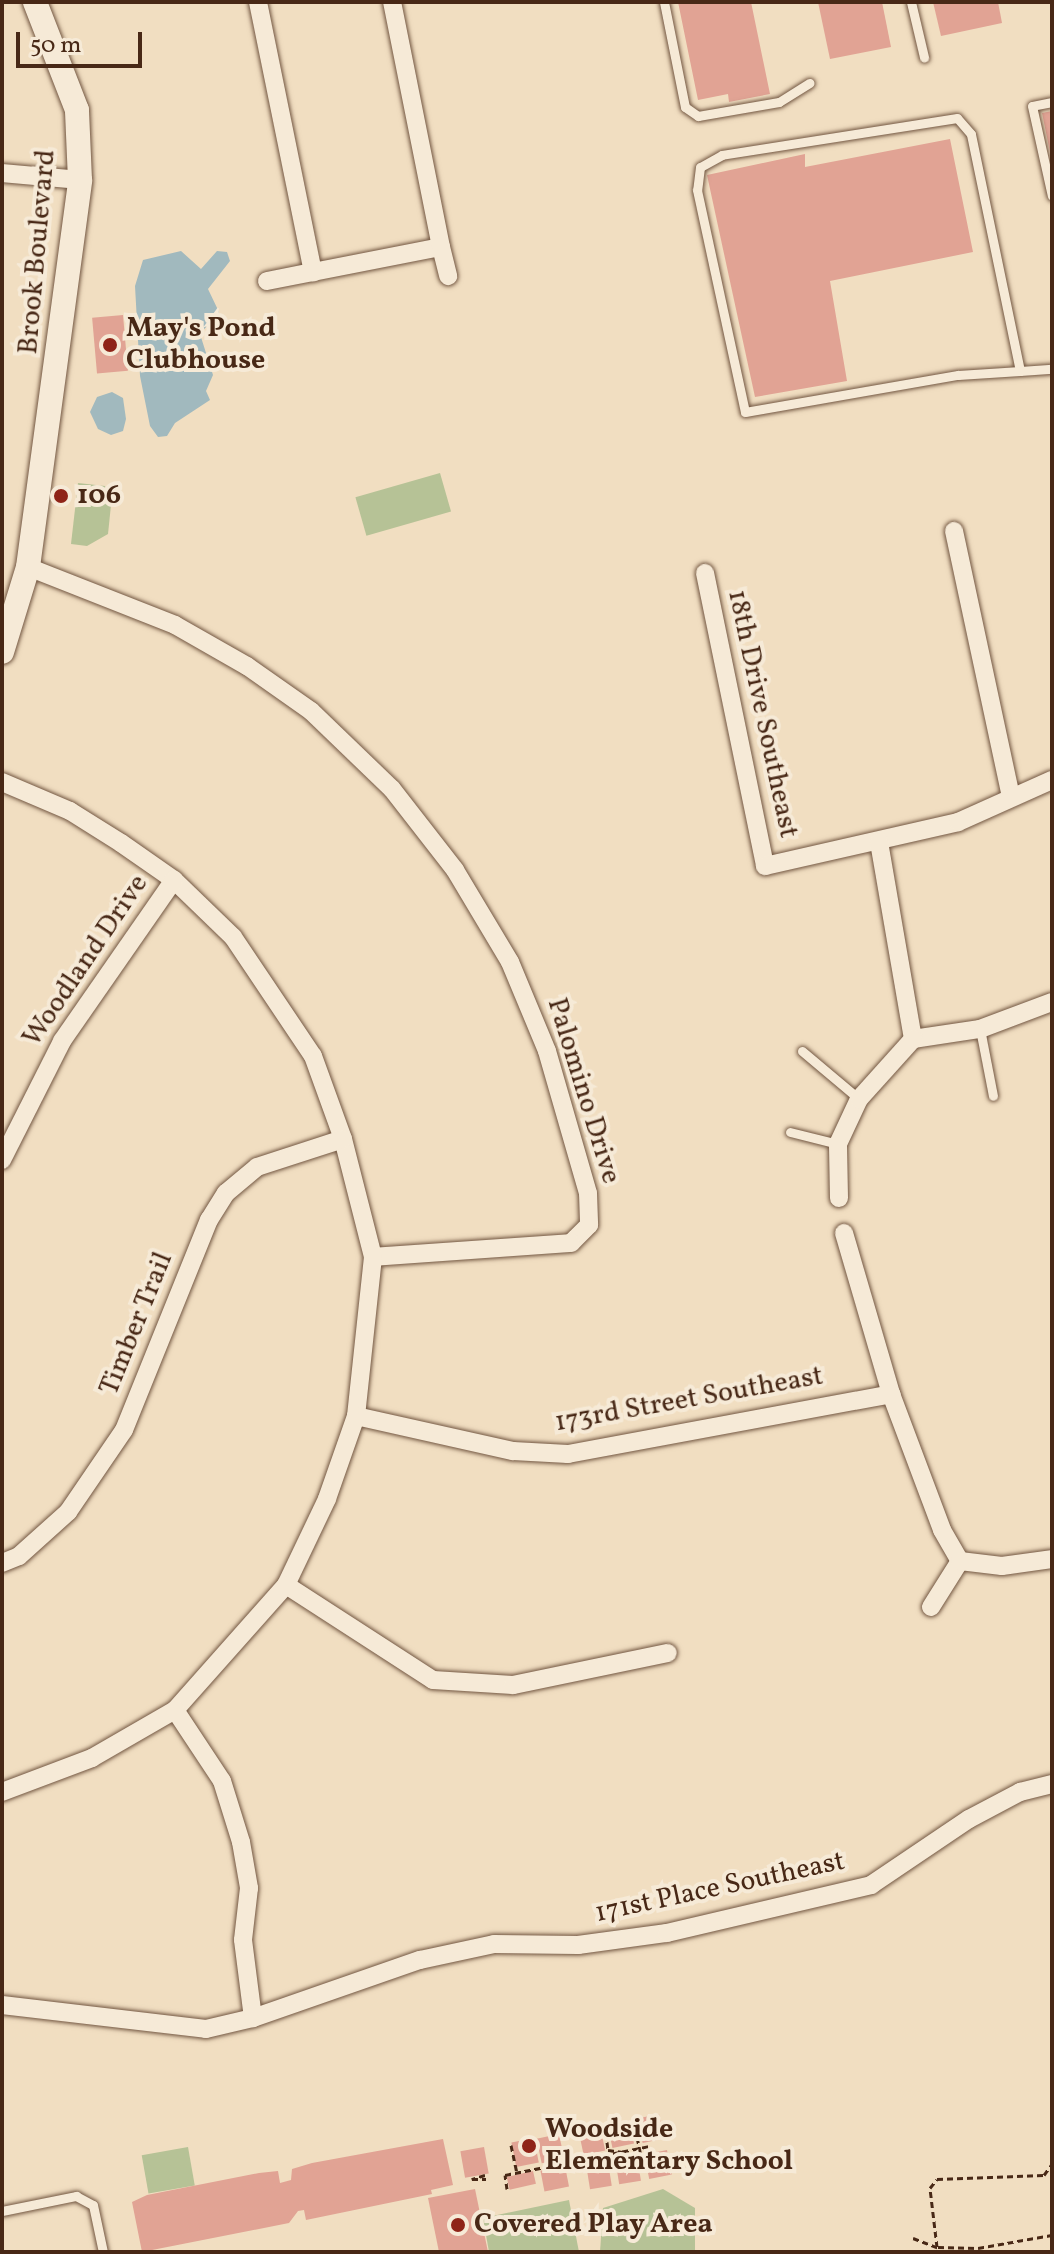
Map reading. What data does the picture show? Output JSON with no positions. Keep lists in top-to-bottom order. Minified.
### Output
{"streets":{"street":["Brook Boulevard","18th Drive Southeast","Woodland Drive","Palomino Drive","Timber Trail","173rd Street Southeast","171st Place Southeast"]},"crossings":[["Brook Boulevard","Palomino Drive"]],"places":["May's Pond Clubhouse","106","Woodside Elementary School","Covered Play Area"],"scale_bar":"50 m"}
